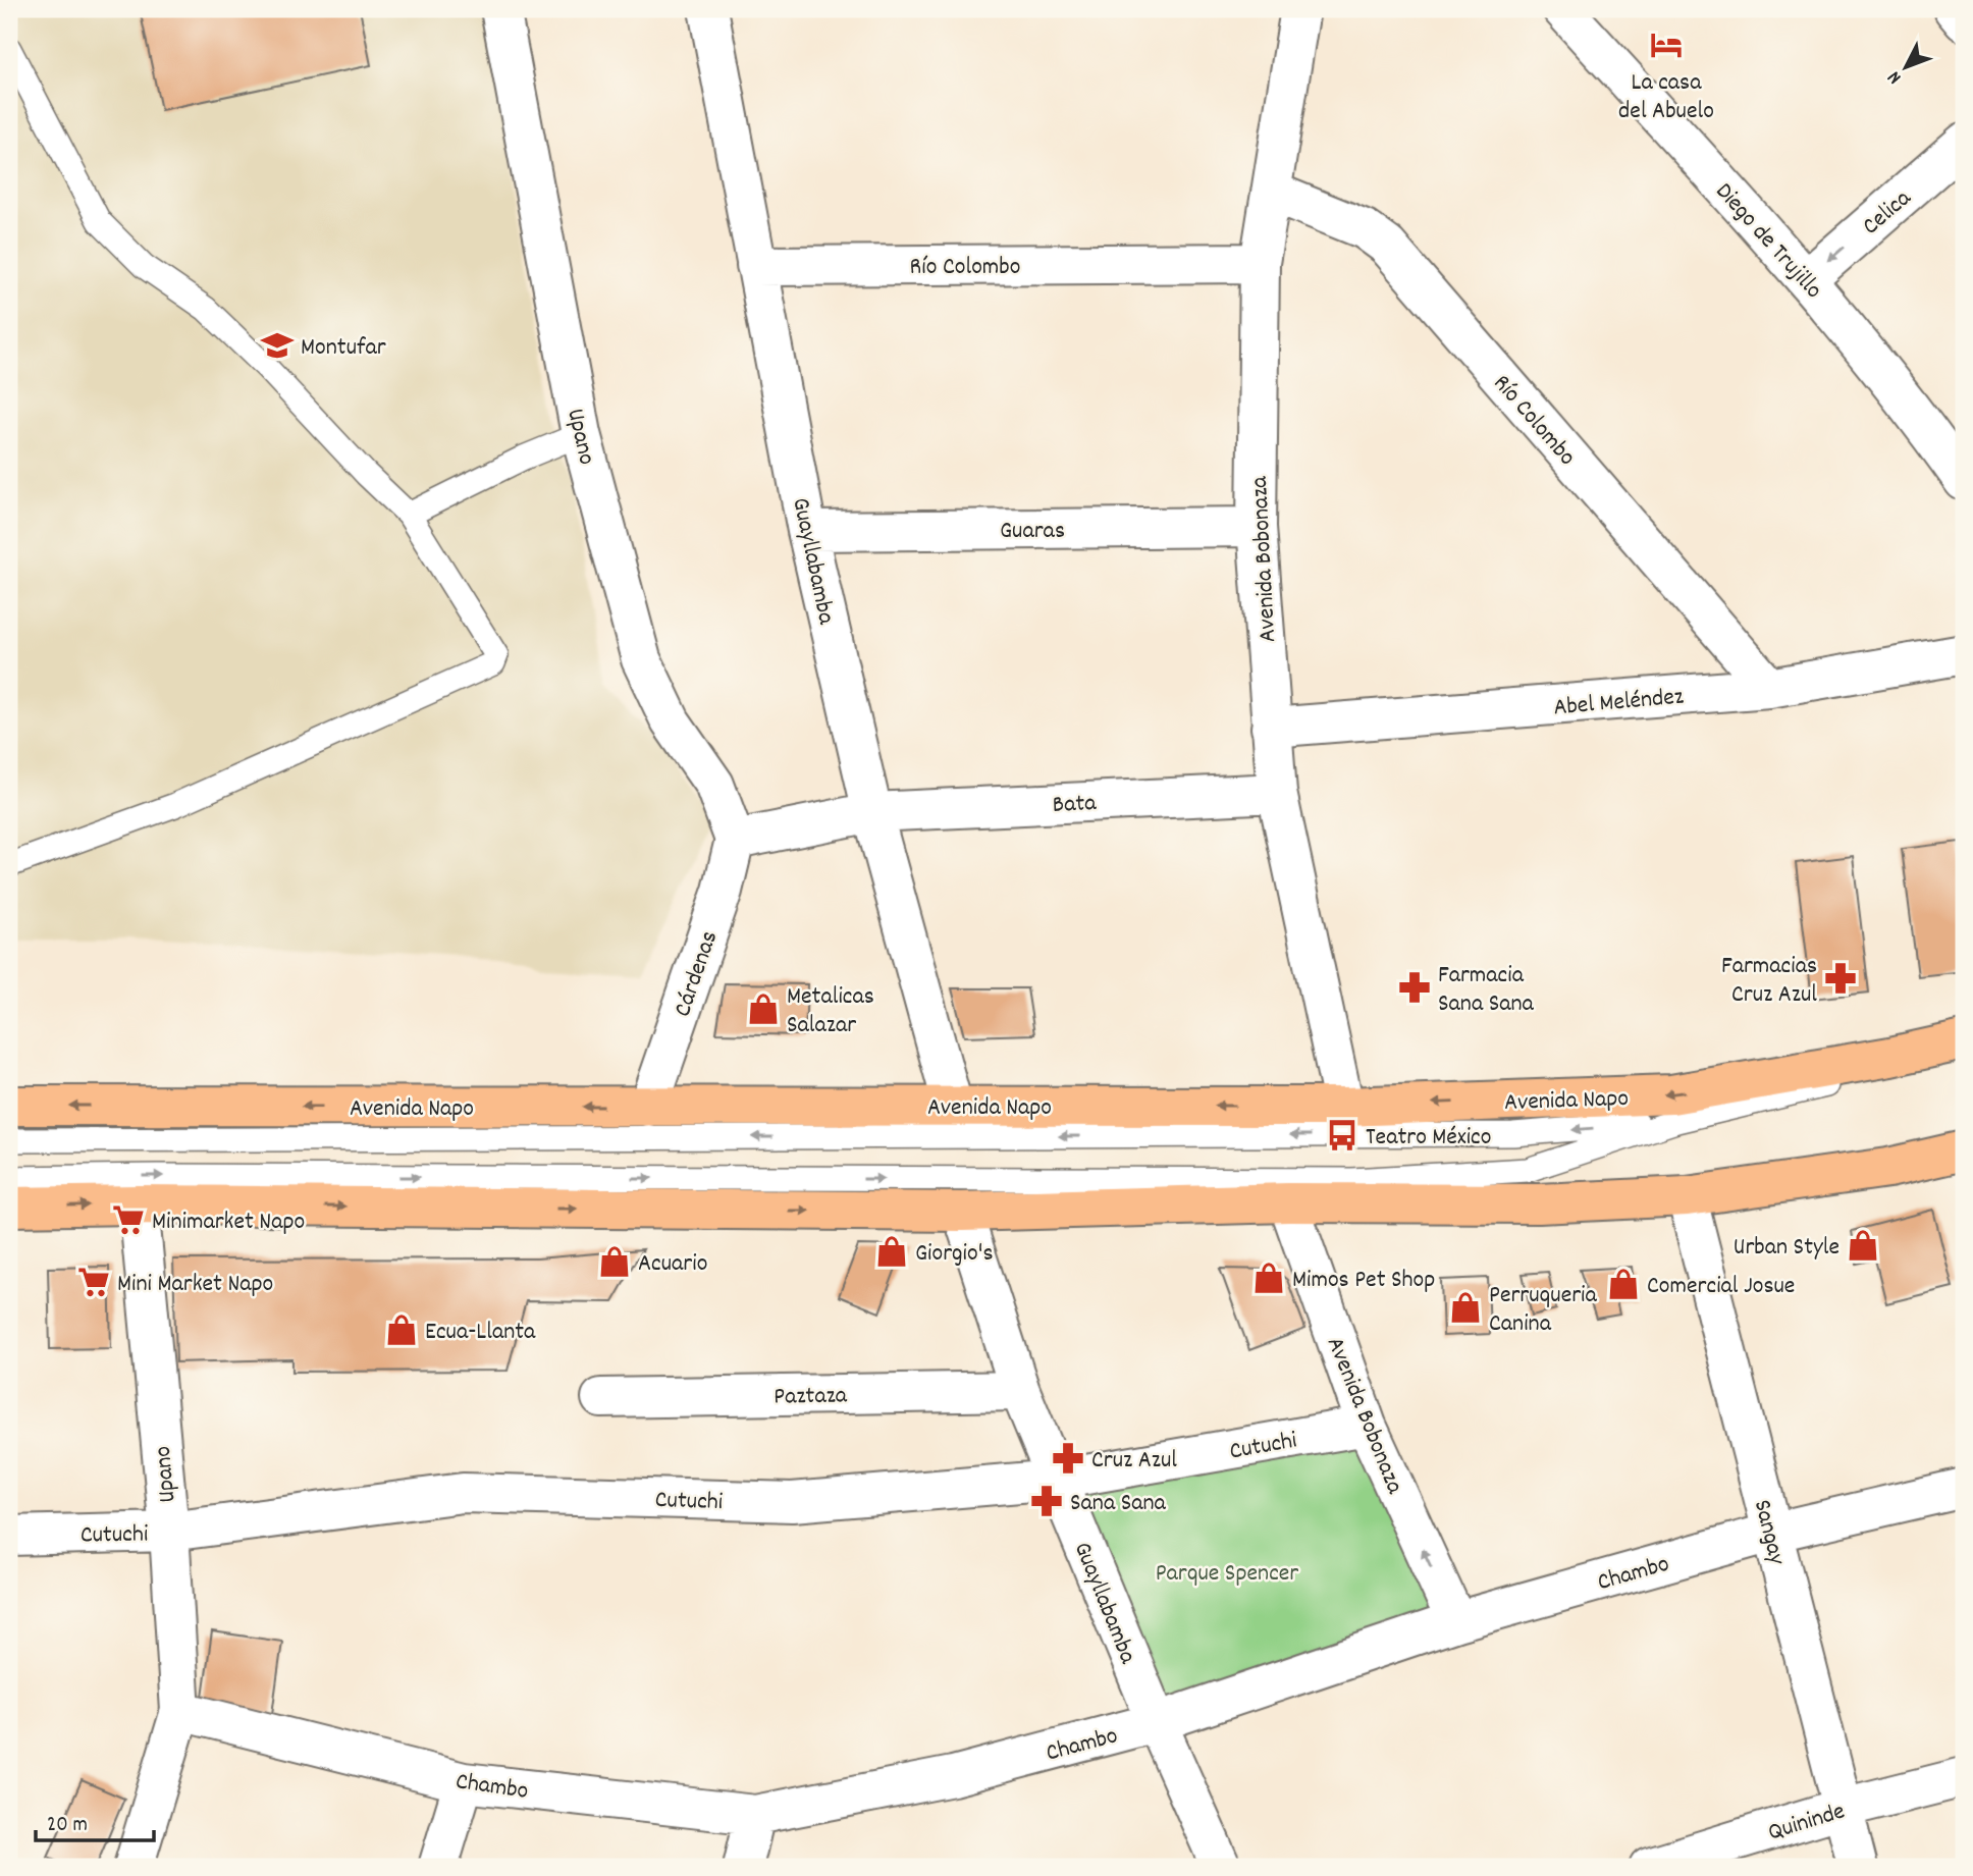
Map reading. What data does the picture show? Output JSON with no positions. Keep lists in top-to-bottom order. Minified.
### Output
{"streets":{"main road":["Avenida Napo"],"street":["Celica","Diego de Trujillo","Río Colombo","Upano","Guaras","Avenida Bobonaza","Guayllabamba","Abel Meléndez","Bata","Cárdenas","Paztaza","Cutuchi","Sangay","Chambo","Quininde"]},"crossings":[["Celica","Diego de Trujillo"],["Río Colombo","Avenida Bobonaza"],["Río Colombo","Guayllabamba"],["Río Colombo","Abel Meléndez"],["Upano","Cárdenas"],["Upano","Cutuchi"],["Upano","Chambo"],["Guaras","Avenida Bobonaza"],["Guaras","Guayllabamba"],["Avenida Bobonaza","Abel Meléndez"],["Avenida Bobonaza","Bata"],["Avenida Bobonaza","Avenida Napo"],["Avenida Bobonaza","Cutuchi"],["Avenida Bobonaza","Chambo"],["Guayllabamba","Bata"],["Guayllabamba","Avenida Napo"],["Guayllabamba","Paztaza"],["Guayllabamba","Cutuchi"],["Guayllabamba","Chambo"],["Cárdenas","Avenida Napo"],["Sangay","Chambo"],["Sangay","Quininde"]],"one_way":["Celica"],"parks":["Parque Spencer"],"places":{"hotel":["La casa del Abuelo"],"school or university":["Montufar"],"pharmacy":["Farmacias Cruz Azul","Farmacia Sana Sana","Cruz Azul","Sana Sana"],"shop":["Metalicas Salazar","Urban Style","Giorgio's","Acuario","Mimos Pet Shop","Comercial Josue","Perruqueria Canina","Ecua-Llanta"],"bus stop":["Teatro México"],"supermarket":["Minimarket Napo","Mini Market Napo"]},"scale_bar":"20 m","north":"bottom left"}
